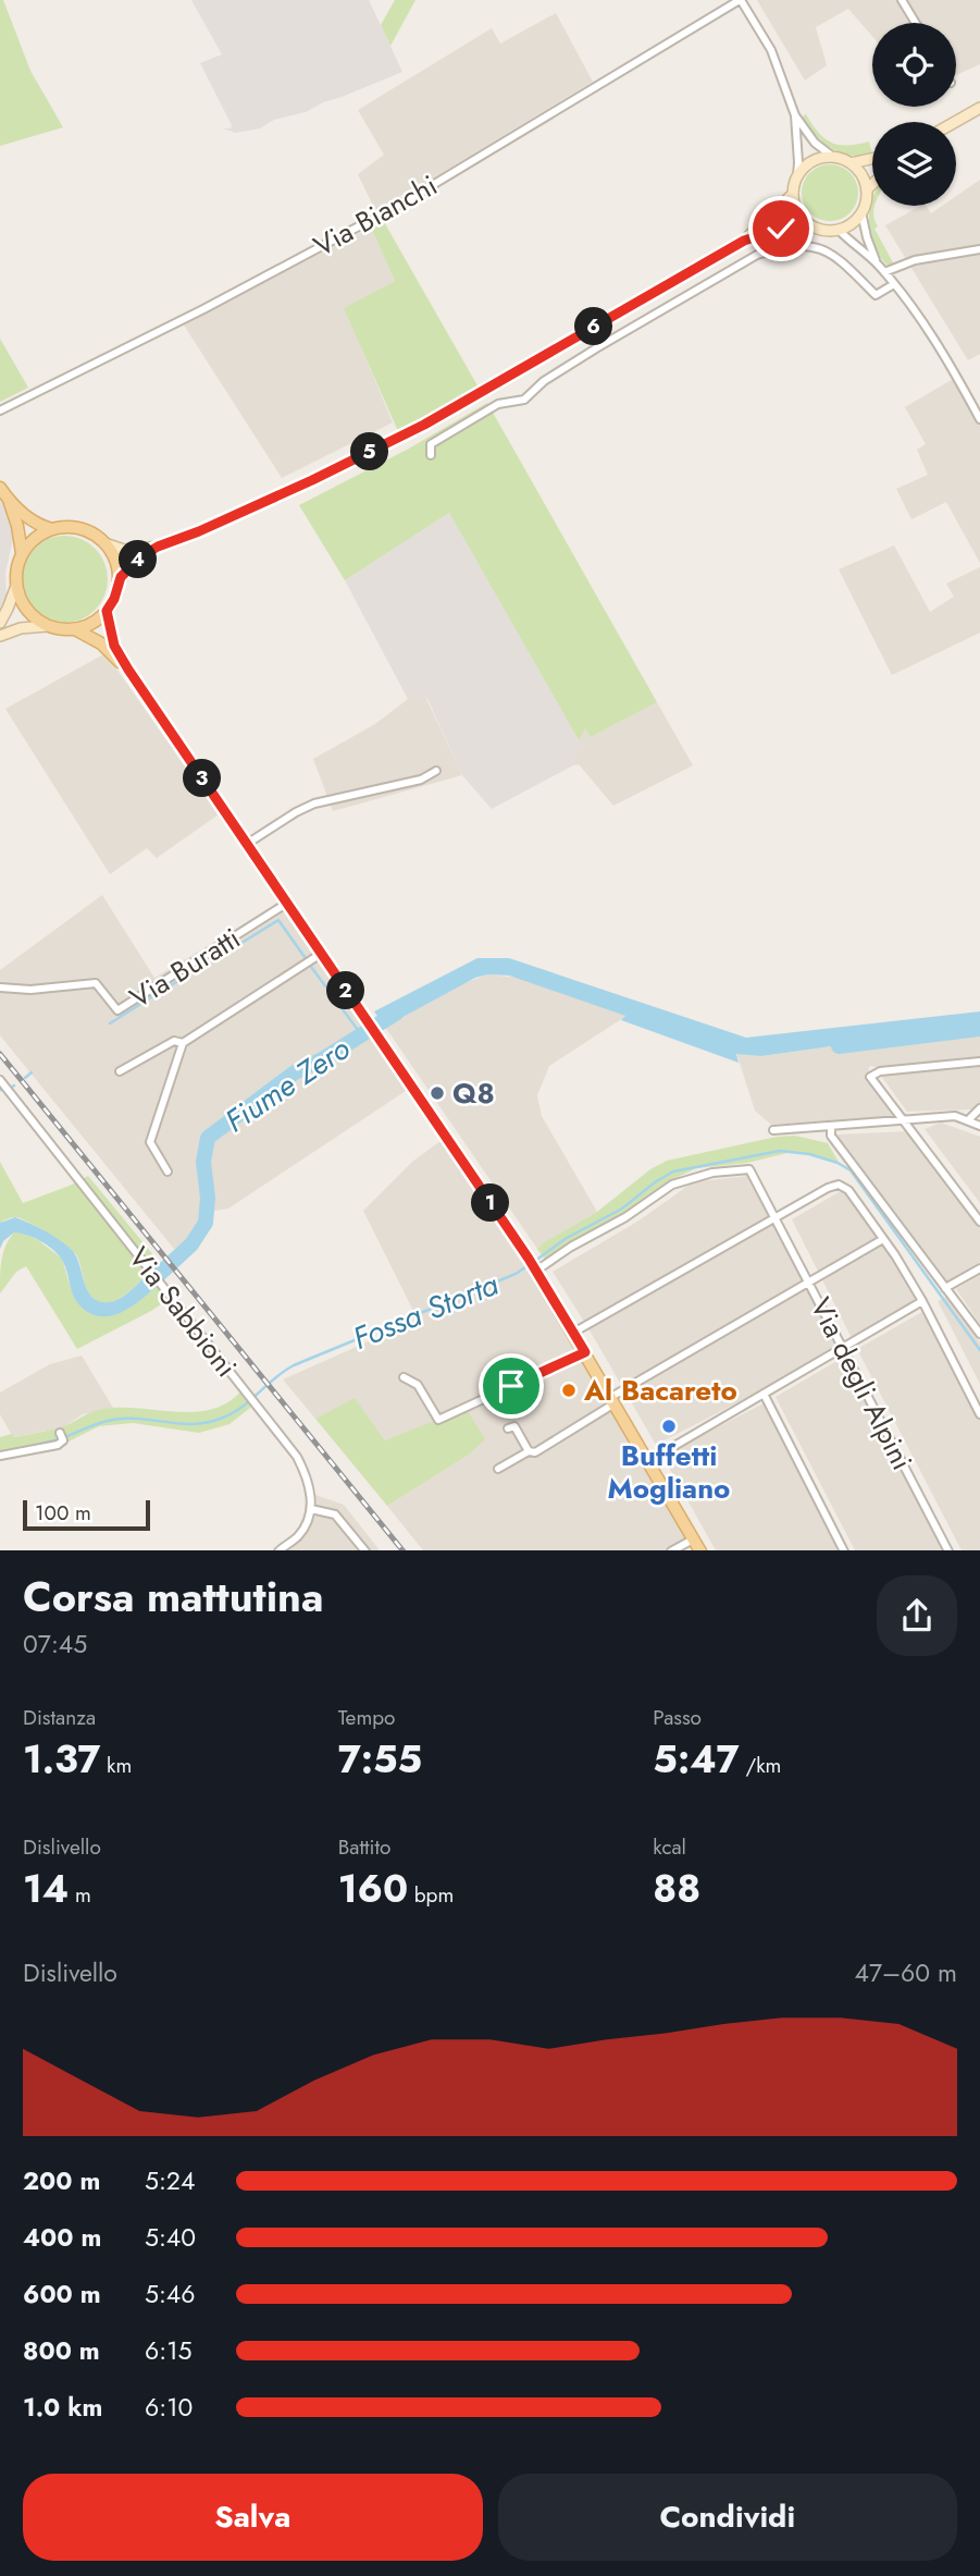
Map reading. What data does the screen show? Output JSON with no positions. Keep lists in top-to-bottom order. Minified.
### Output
{"streets":{"street":["Via Bianchi","Via Buratti","Via Sabbioni","Via degli Alpini"]},"water":["Fiume Zero","Fossa Storta"],"places":["Q8","Al Bacareto","Buffetti Mogliano"],"scale_bar":"100 m","page":{"pins":["6","5","4","3","2","1"],"scale":"100 m","heading":["Corsa mattutina","07:45"],"stats":[["Distanza","1.37 km"],["Tempo","7:55"],["Passo","5:47 /km"],["Dislivello","14 m"],["Battito","160 bpm"],["kcal","88"]],"chart":["Dislivello","47–60 m"],"list":[{"name":"200 m","note":"5:24"},{"name":"400 m","note":"5:40"},{"name":"600 m","note":"5:46"},{"name":"800 m","note":"6:15"},{"name":"1.0 km","note":"6:10"}],"buttons":["Salva","Condividi"]}}
